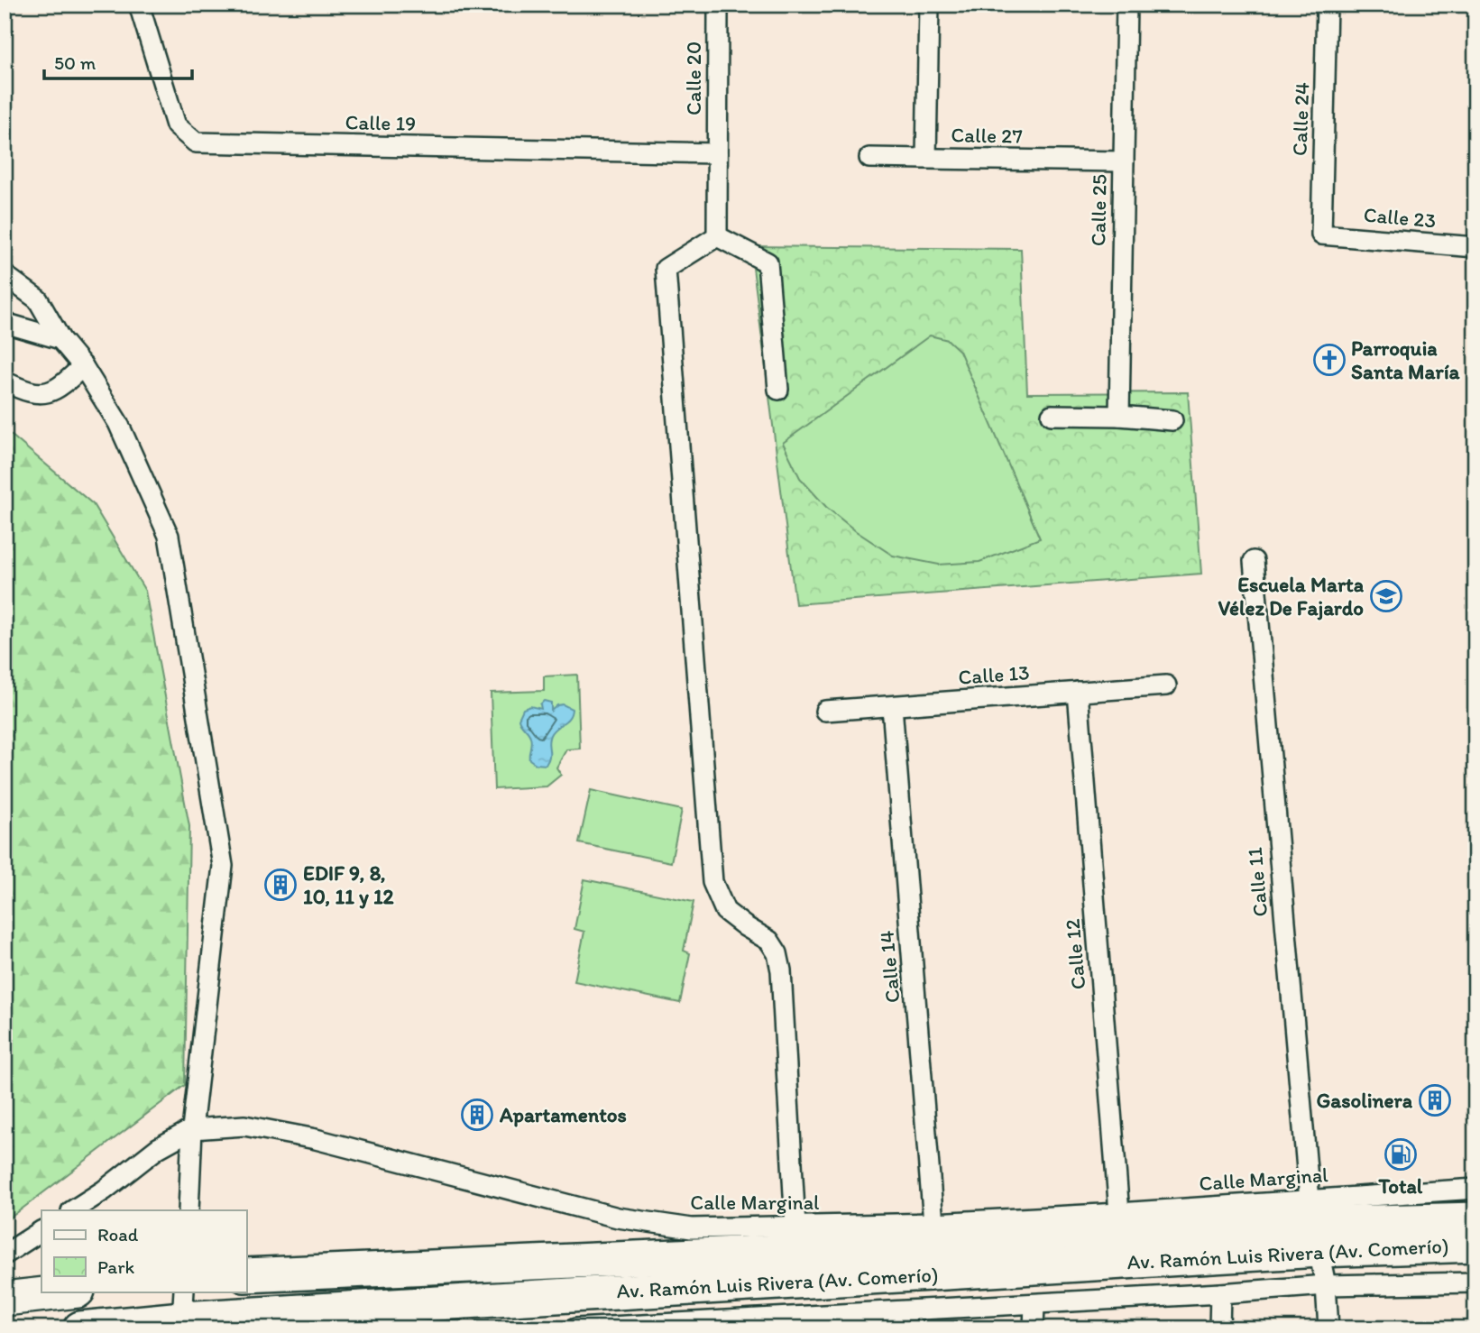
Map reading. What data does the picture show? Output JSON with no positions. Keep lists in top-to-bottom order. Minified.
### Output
{"streets":{"highway":["Av. Ramón Luis Rivera (Av. Comerío)"],"street":["Calle 20","Calle 24","Calle 19","Calle 27","Calle 25","Calle 23","Calle 13","Calle 11","Calle 12","Calle 14","Calle Marginal"]},"crossings":[["Calle 20","Calle 19"],["Calle 24","Calle 23"],["Calle 27","Calle 25"],["Calle 13","Calle 12"],["Calle 13","Calle 14"],["Calle 11","Calle Marginal"],["Calle 11","Av. Ramón Luis Rivera (Av. Comerío)"],["Calle 12","Calle Marginal"],["Calle 14","Calle Marginal"],["Calle Marginal","Av. Ramón Luis Rivera (Av. Comerío)"]],"places":{"church":["Parroquia Santa María"],"school or university":["Escuela Marta Vélez De Fajardo"],"building":["EDIF 9, 8, 10, 11 y 12","Gasolinera","Apartamentos"],"fuel station":["Total"]},"legend":["Road","Park"],"scale_bar":"50 m"}
